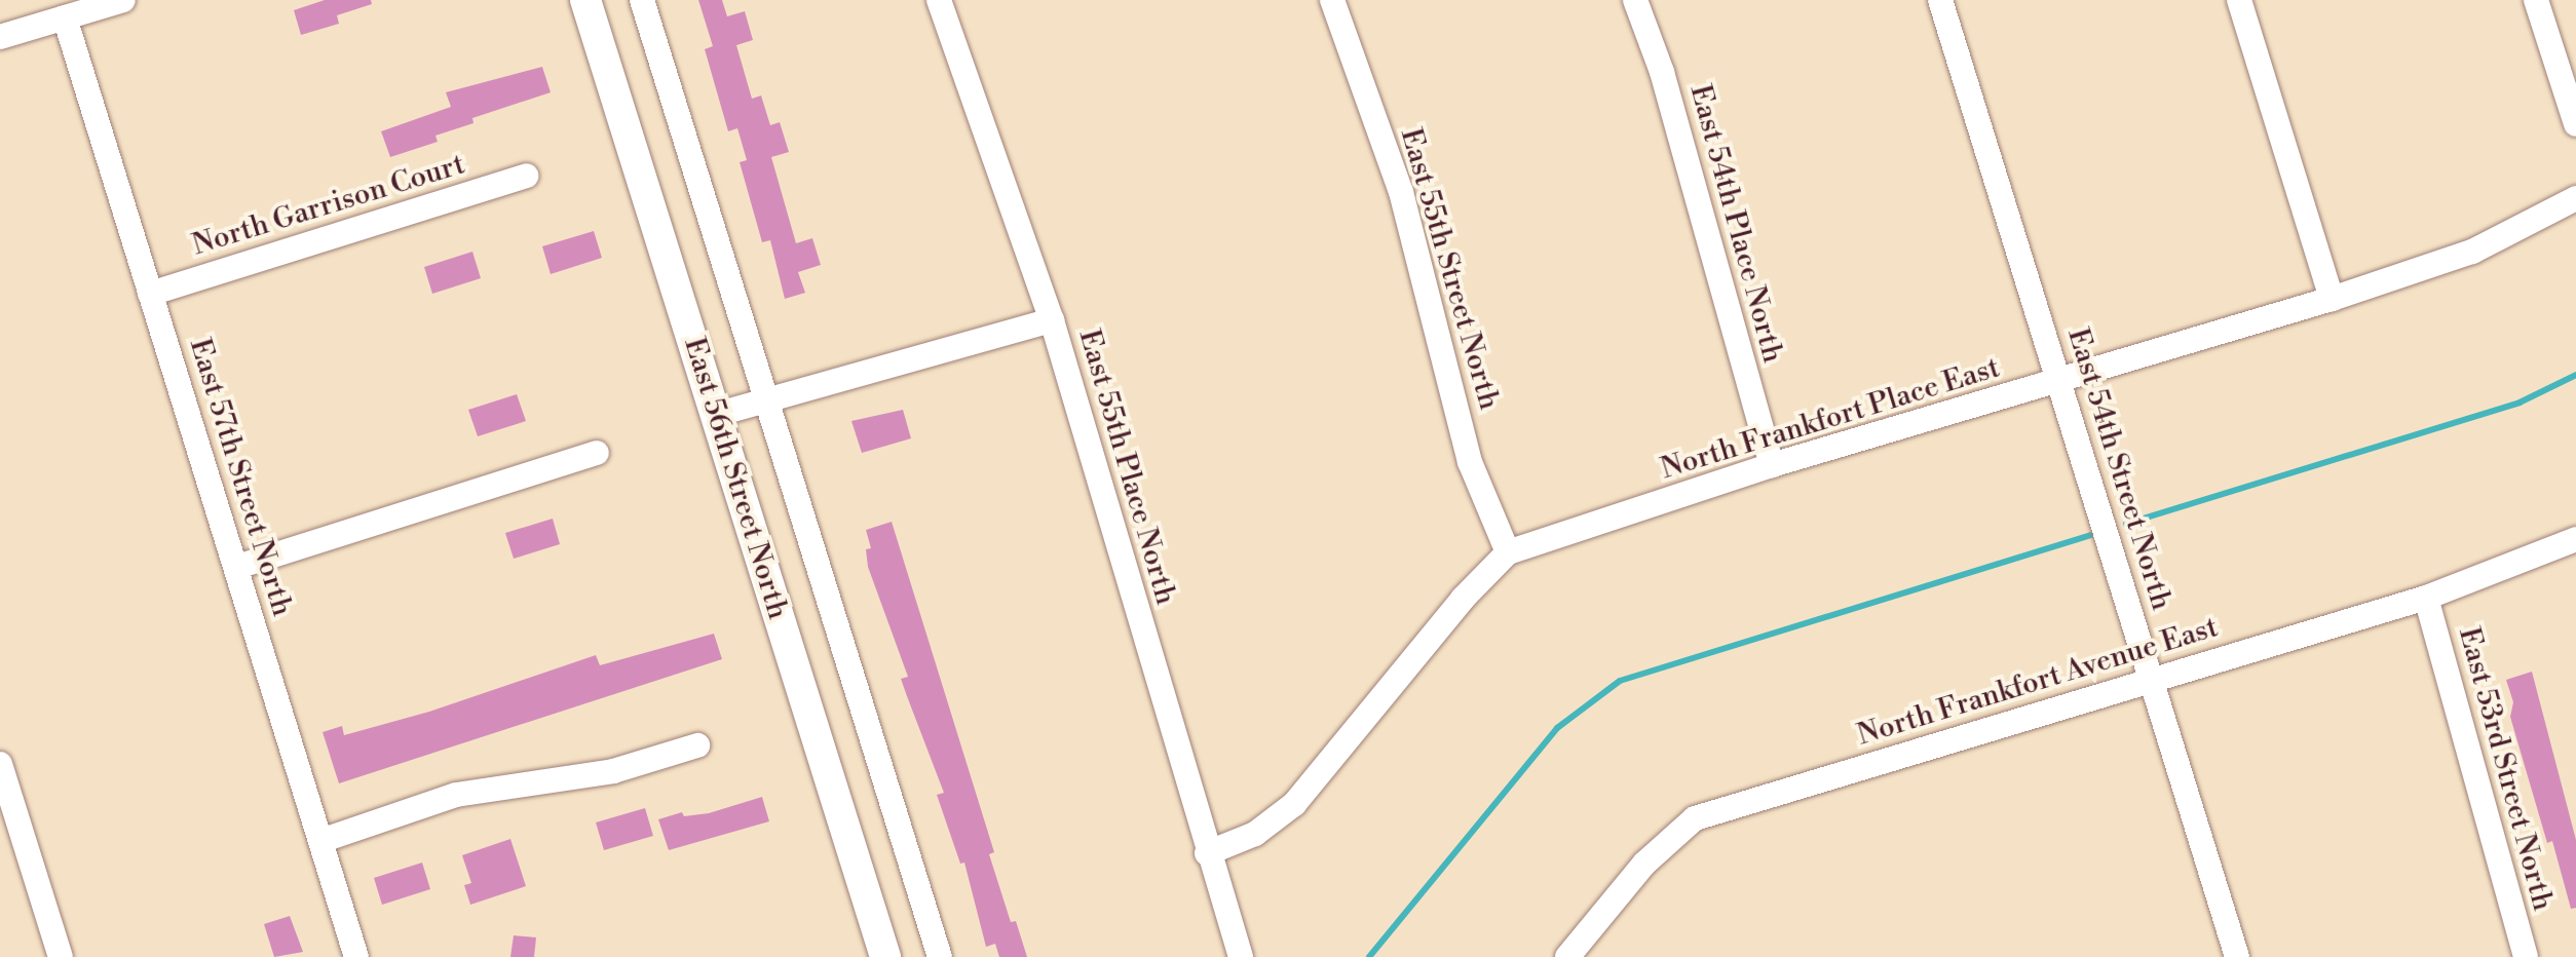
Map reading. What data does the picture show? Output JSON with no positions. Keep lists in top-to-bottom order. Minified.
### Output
{"streets":{"street":["North Garrison Court","East 54th Place North","East 55th Street North","North Frankfort Place East","East 55th Place North","East 54th Street North","East 57th Street North","East 56th Street North","North Frankfort Avenue East","East 53rd Street North"]},"crossings":[["North Garrison Court","East 57th Street North"],["East 54th Place North","North Frankfort Place East"],["East 55th Street North","North Frankfort Place East"],["North Frankfort Place East","East 55th Place North"],["North Frankfort Place East","East 54th Street North"],["East 54th Street North","North Frankfort Avenue East"],["North Frankfort Avenue East","East 53rd Street North"]]}
